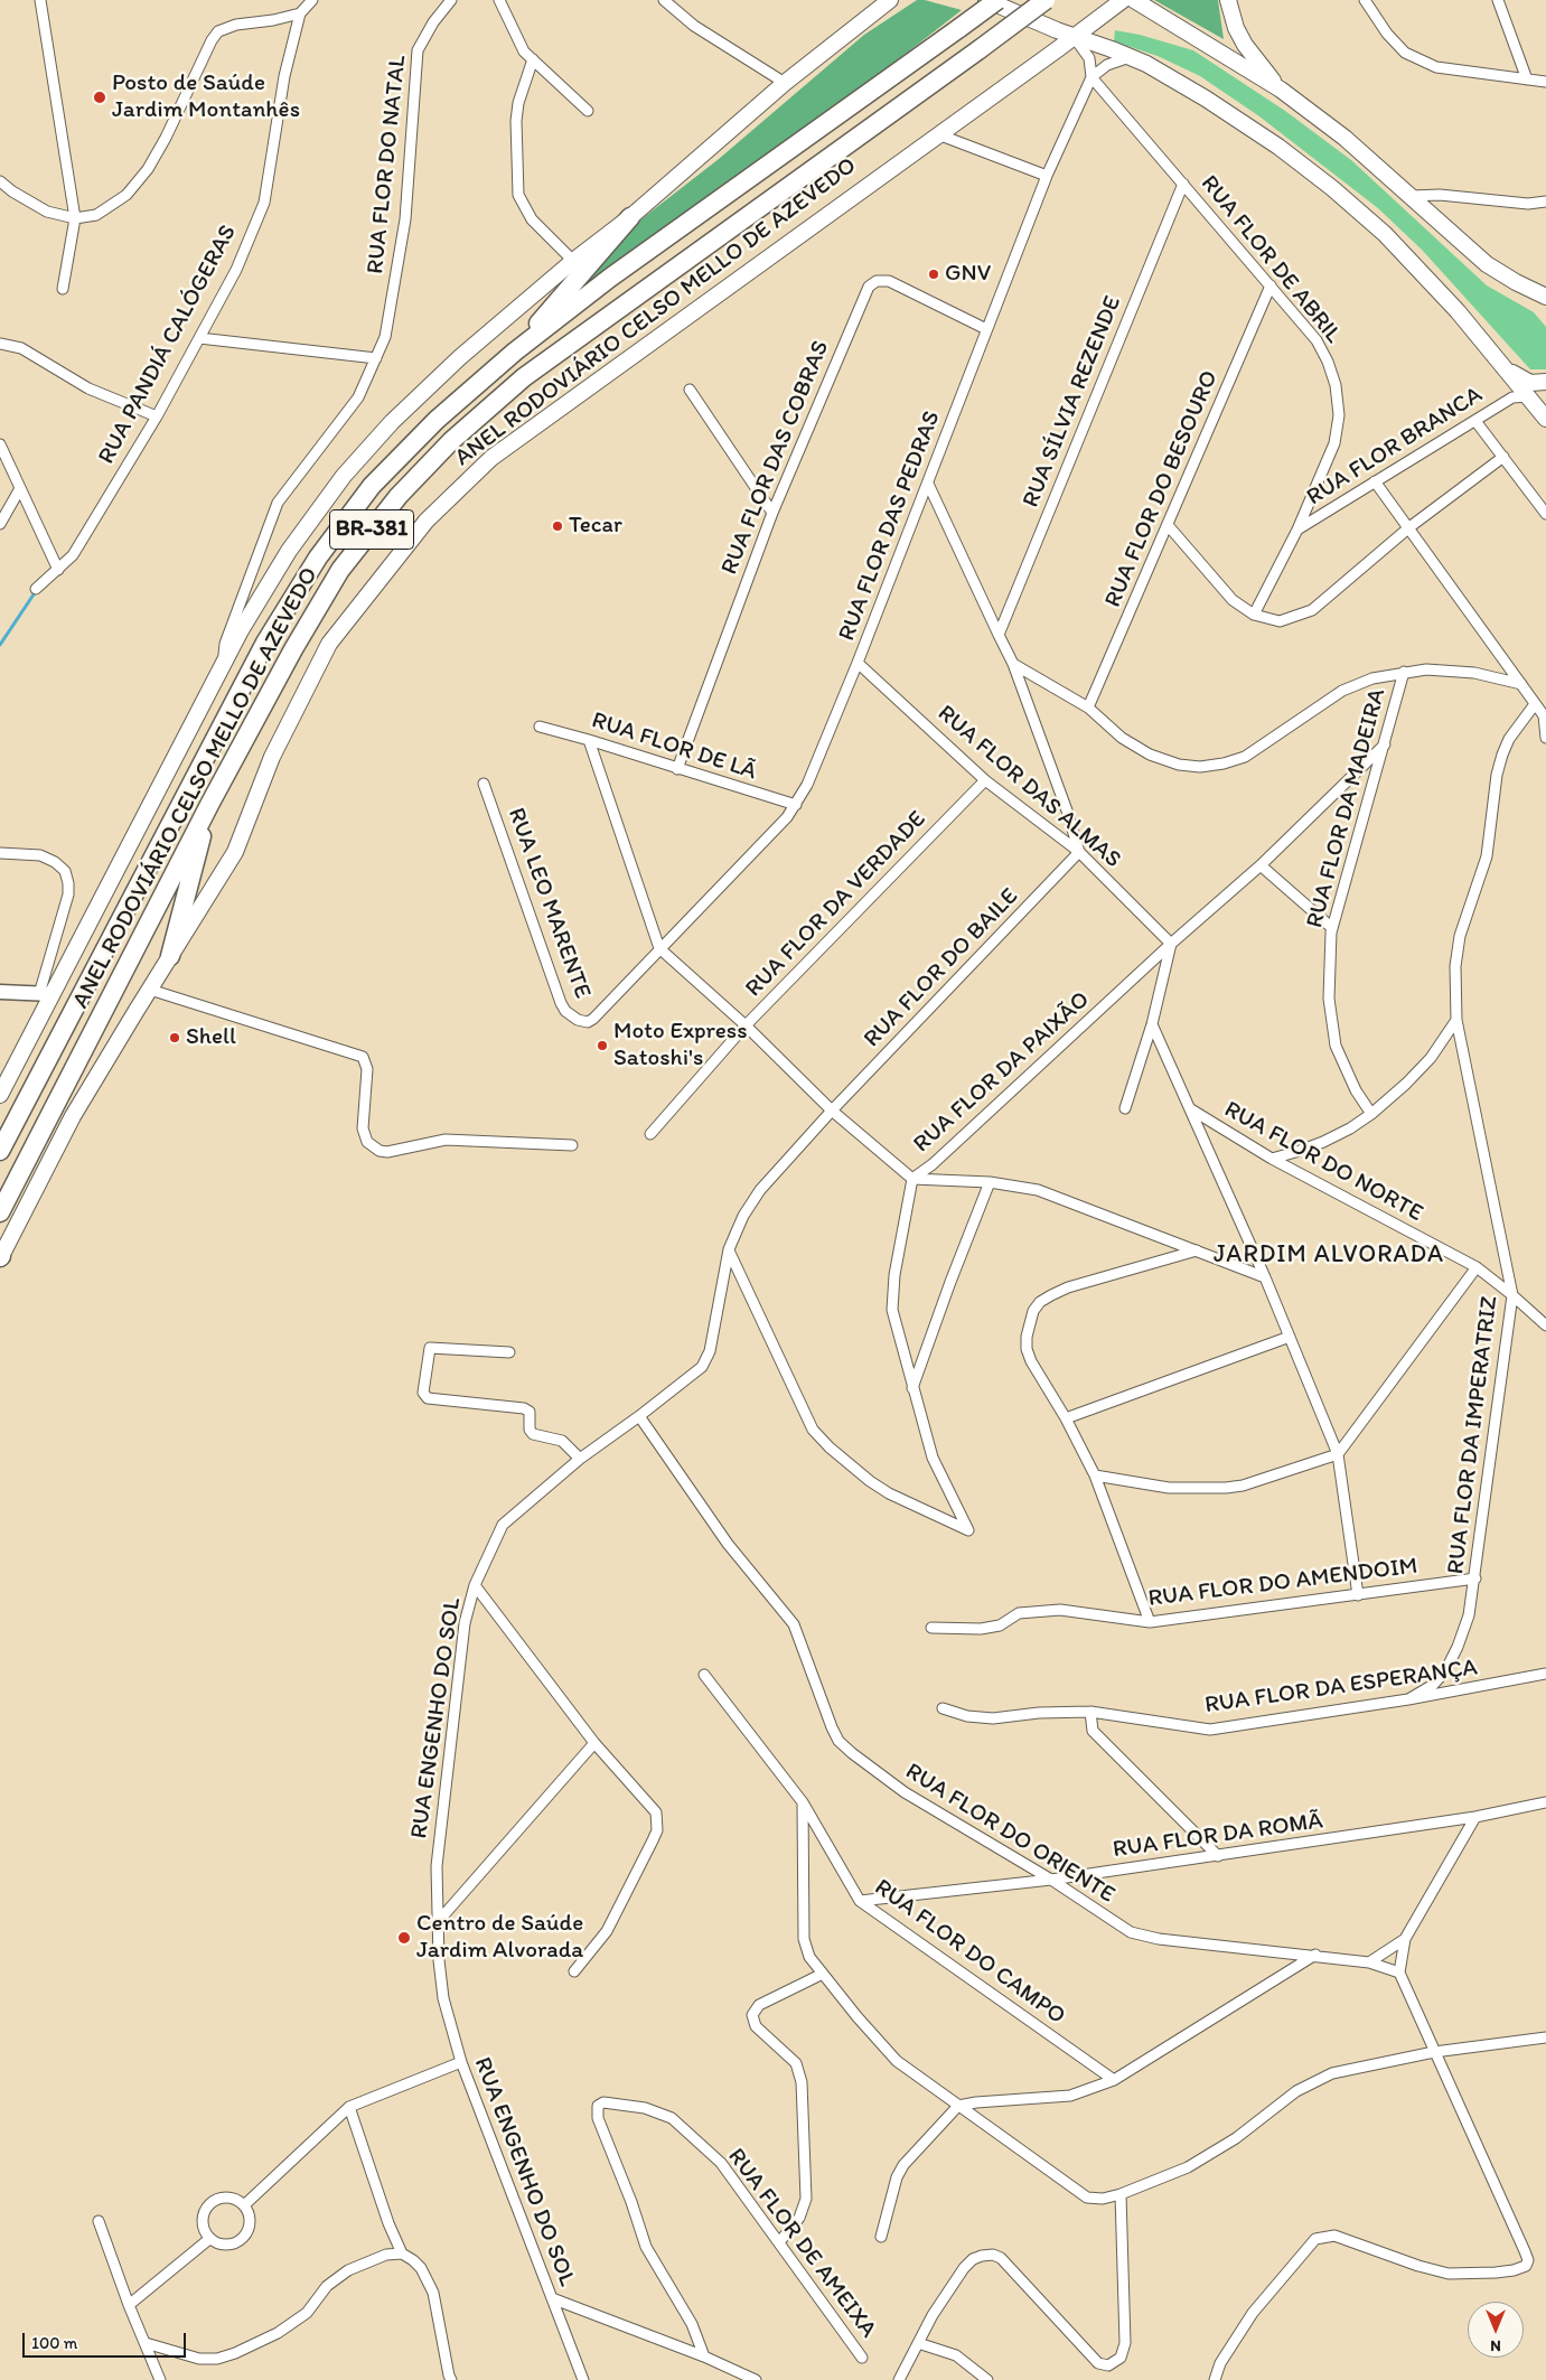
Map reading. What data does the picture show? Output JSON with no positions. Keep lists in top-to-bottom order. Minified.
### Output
{"streets":{"highway":["ANEL RODOVIÁRIO CELSO MELLO DE AZEVEDO","BR-381"],"street":["RUA FLOR DO NATAL","RUA FLOR DE ABRIL","RUA PANDIÁ CALÓGERAS","RUA SÍLVIA REZENDE","RUA FLOR BRANCA","RUA FLOR DAS COBRAS","RUA FLOR DO BESOURO","RUA FLOR DAS PEDRAS","RUA FLOR DE LÃ","RUA FLOR DAS ALMAS","RUA FLOR DA MADEIRA","RUA LEO MARENTE","RUA FLOR DA VERDADE","RUA FLOR DO BAILE","RUA FLOR DA PAIXÃO","RUA FLOR DO NORTE","RUA FLOR DA IMPERATRIZ","RUA FLOR DO AMENDOIM","RUA FLOR DA ESPERANÇA","RUA ENGENHO DO SOL","RUA FLOR DO ORIENTE","RUA FLOR DA ROMÃ","RUA FLOR DO CAMPO","RUA FLOR DE AMEIXA"]},"crossings":[["RUA FLOR DO NATAL","ANEL RODOVIÁRIO CELSO MELLO DE AZEVEDO"],["RUA FLOR DE ABRIL","RUA SÍLVIA REZENDE"],["RUA FLOR DE ABRIL","RUA FLOR BRANCA"],["RUA FLOR DE ABRIL","RUA FLOR DO BESOURO"],["RUA FLOR DE ABRIL","RUA FLOR DAS PEDRAS"],["RUA FLOR DAS COBRAS","RUA FLOR DAS PEDRAS"],["RUA FLOR DAS COBRAS","RUA FLOR DE LÃ"],["RUA FLOR DAS PEDRAS","RUA FLOR DE LÃ"],["RUA FLOR DAS PEDRAS","RUA FLOR DAS ALMAS"],["RUA FLOR DAS PEDRAS","RUA LEO MARENTE"],["RUA FLOR DAS ALMAS","RUA FLOR DA VERDADE"],["RUA FLOR DAS ALMAS","RUA FLOR DO BAILE"],["RUA FLOR DAS ALMAS","RUA FLOR DA PAIXÃO"],["RUA FLOR DA MADEIRA","RUA FLOR DA PAIXÃO"],["RUA FLOR DO BAILE","RUA ENGENHO DO SOL"],["RUA FLOR DA PAIXÃO","RUA ENGENHO DO SOL"],["RUA FLOR DO NORTE","RUA FLOR DA IMPERATRIZ"],["RUA FLOR DA IMPERATRIZ","RUA FLOR DO AMENDOIM"],["RUA FLOR DA IMPERATRIZ","RUA FLOR DA ESPERANÇA"],["RUA ENGENHO DO SOL","RUA FLOR DO ORIENTE"],["RUA FLOR DO ORIENTE","RUA FLOR DA ROMÃ"],["RUA FLOR DA ROMÃ","RUA FLOR DO CAMPO"]],"districts":["JARDIM ALVORADA"],"places":["Posto de Saúde Jardim Montanhês","GNV","Tecar","Shell","Moto Express Satoshi's","Centro de Saúde Jardim Alvorada"],"scale_bar":"100 m","north":"bottom"}
